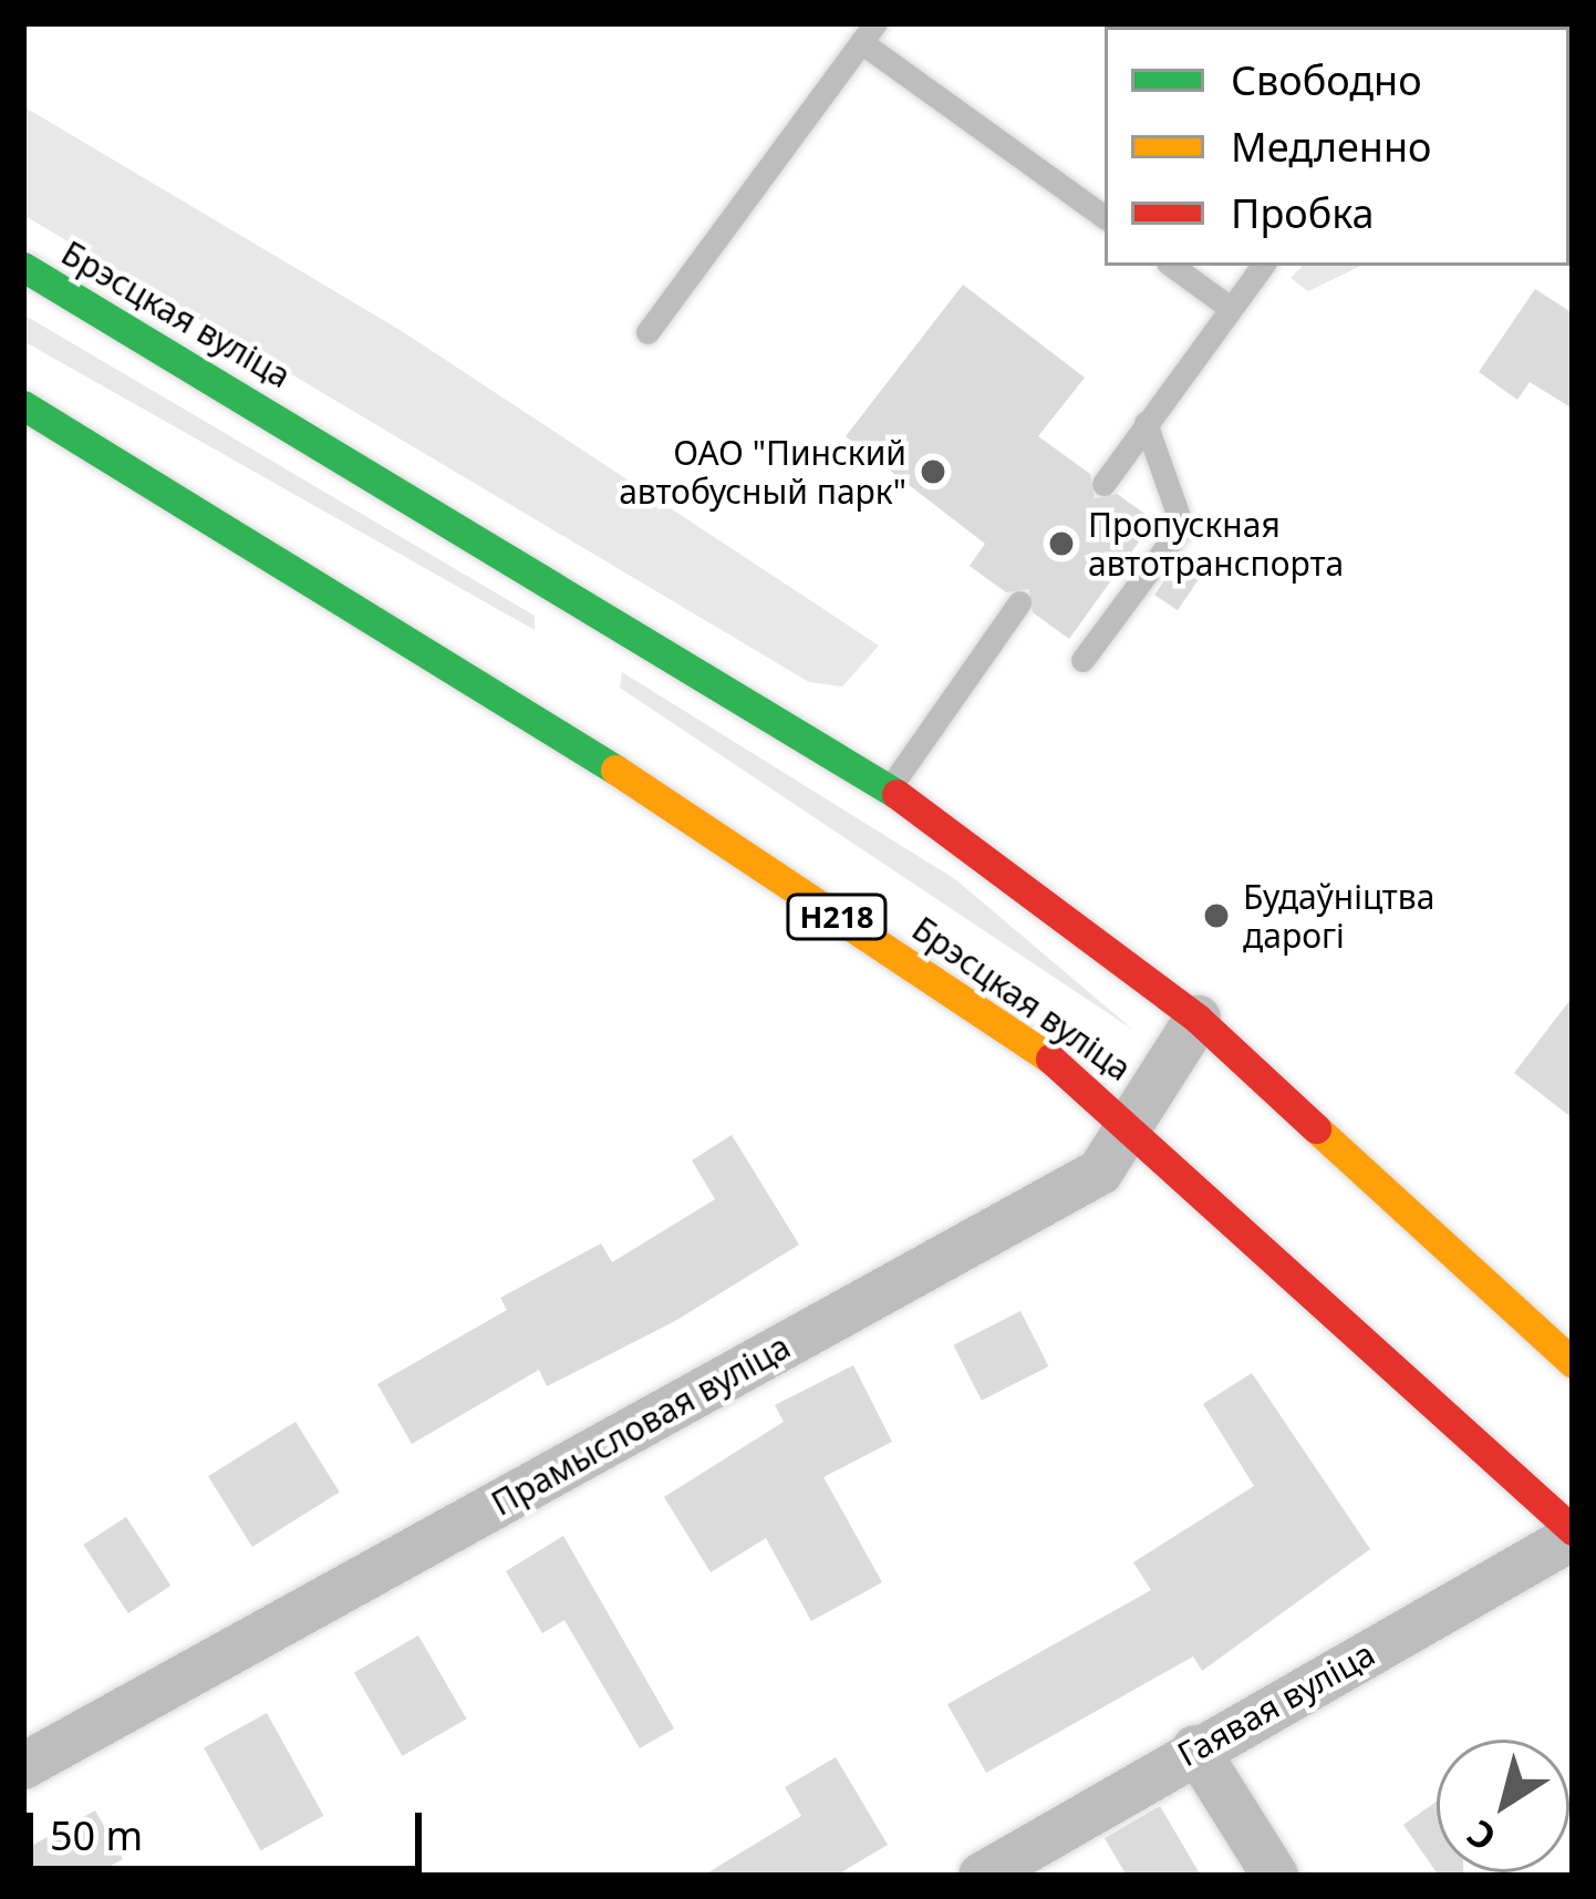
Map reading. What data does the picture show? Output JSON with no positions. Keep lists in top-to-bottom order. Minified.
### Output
{"streets":{"main road":["Брэсцкая вуліца","Н218"],"street":["Прамысловая вуліца","Гаявая вуліца"]},"crossings":[["Брэсцкая вуліца","Прамысловая вуліца"],["Брэсцкая вуліца","Гаявая вуліца"]],"places":["ОАО \"Пинский автобусный парк\"","Пропускная автотранспорта","Будаўніцтва дарогі"],"legend":["Свободно","Медленно","Пробка"],"scale_bar":"50 m","north":"bottom left"}
